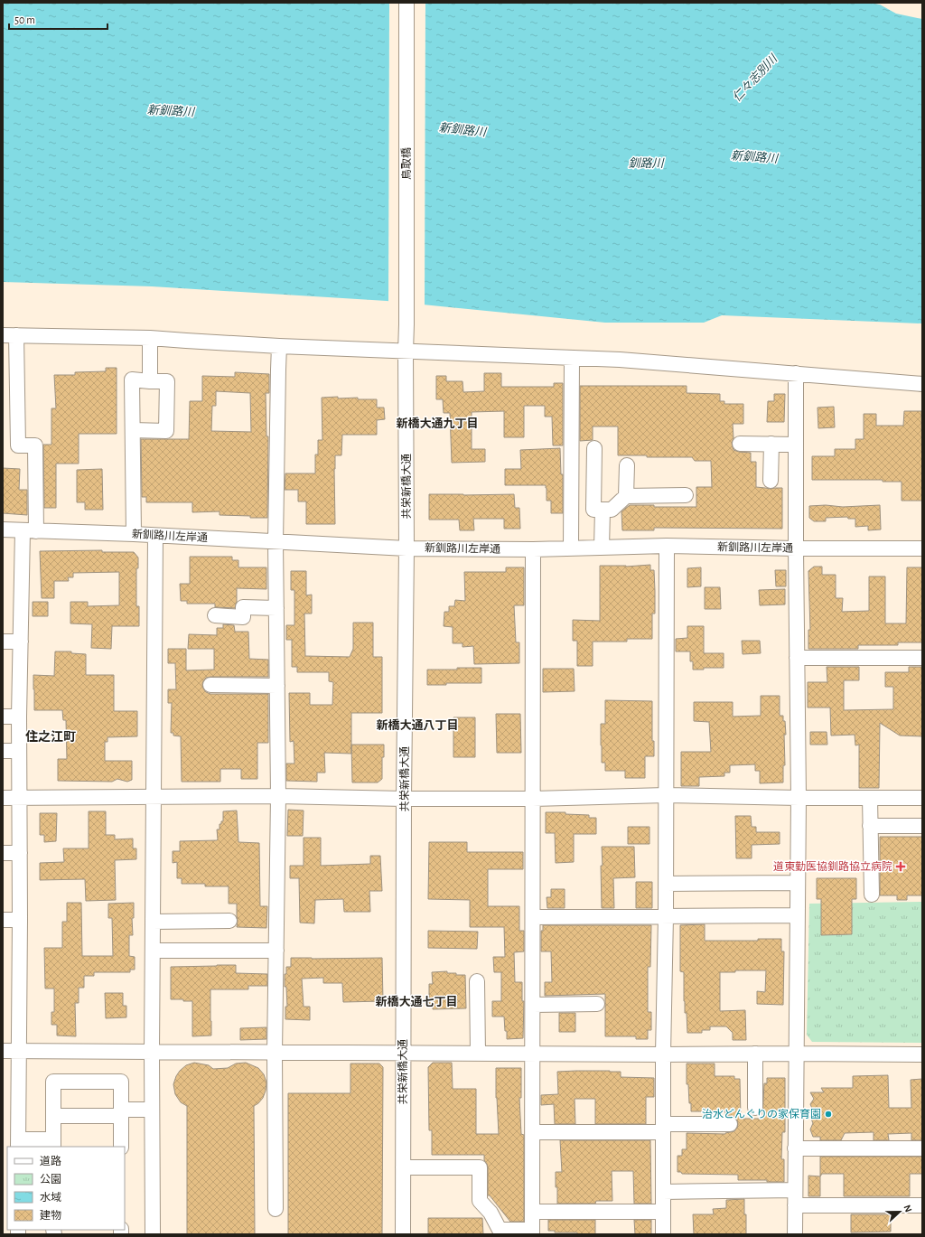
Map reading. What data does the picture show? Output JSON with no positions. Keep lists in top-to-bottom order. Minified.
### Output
{"streets":{"street":["鳥取橋","共栄新橋大通","新釧路川左岸通"]},"crossings":[["鳥取橋","共栄新橋大通"],["共栄新橋大通","新釧路川左岸通"]],"districts":["新橋大通九丁目","新橋大通八丁目","住之江町","新橋大通七丁目"],"water":["仁々志別川","新釧路川","釧路川"],"places":{"health":["道東勤医協釧路協立病院"],"other":["治水どんぐりの家保育園"]},"legend":["道路","公園","水域","建物"],"scale_bar":"50 m","north":"right"}
